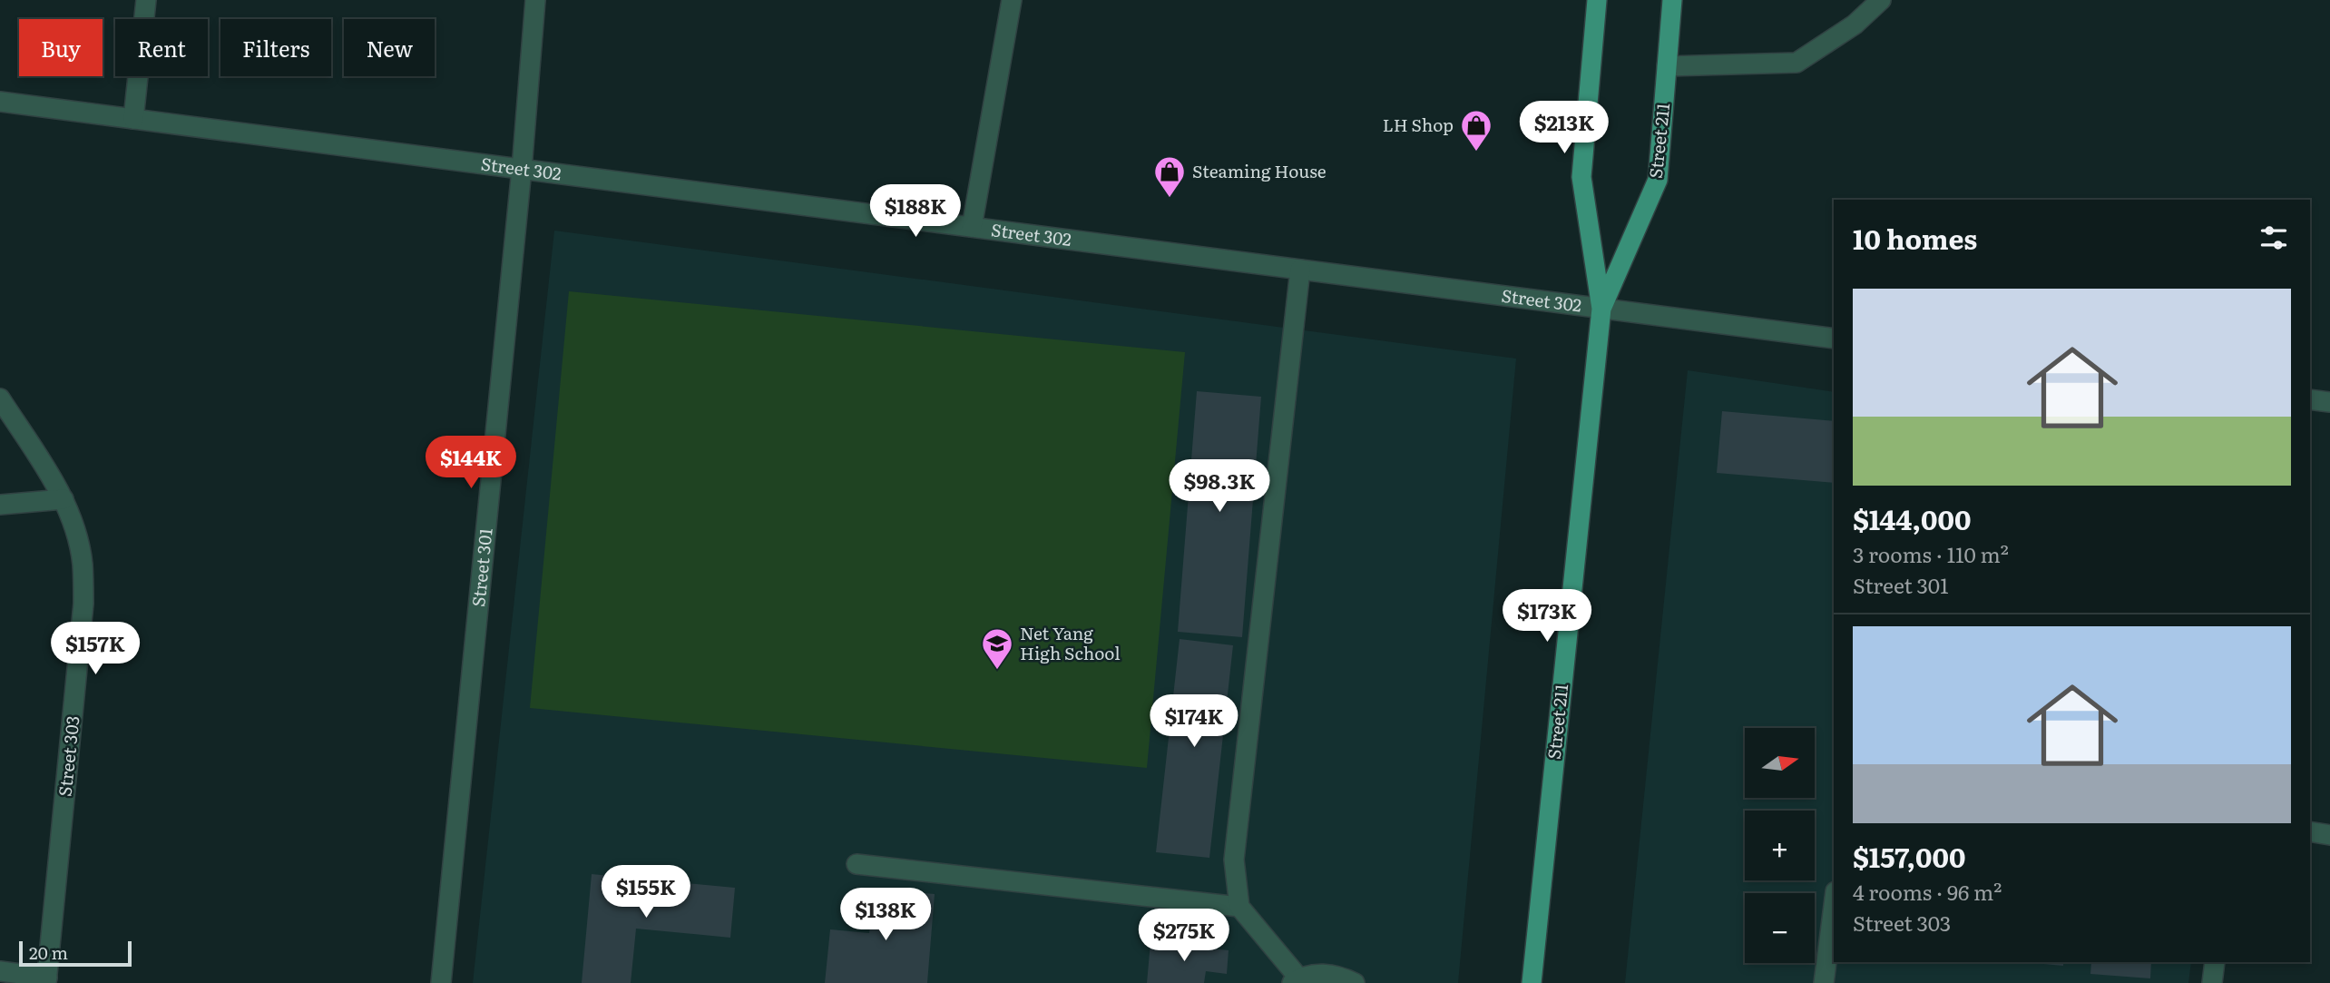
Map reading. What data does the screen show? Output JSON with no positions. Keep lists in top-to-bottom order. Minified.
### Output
{"streets":{"main road":["Street 211"],"street":["Street 302","Street 301","Street 303"]},"crossings":[["Street 211","Street 302"],["Street 302","Street 301"]],"places":{"shop":["LH Shop","Steaming House"],"school or university":["Net Yang High School"]},"scale_bar":"20 m","north":"right","page":{"chip":["Buy","Rent","Filters","New"],"price":["$213K","$188K","$144K","$98.3K","$173K","$157K","$174K","$155K","$138K","$275K"],"heading":"10 homes","list":[{"name":"$144,000","note":"3 rooms · 110 m² · Street 301"},{"name":"$157,000","note":"4 rooms · 96 m² · Street 303"}],"map_buttons":["+","−"],"scale":"20 m"}}
